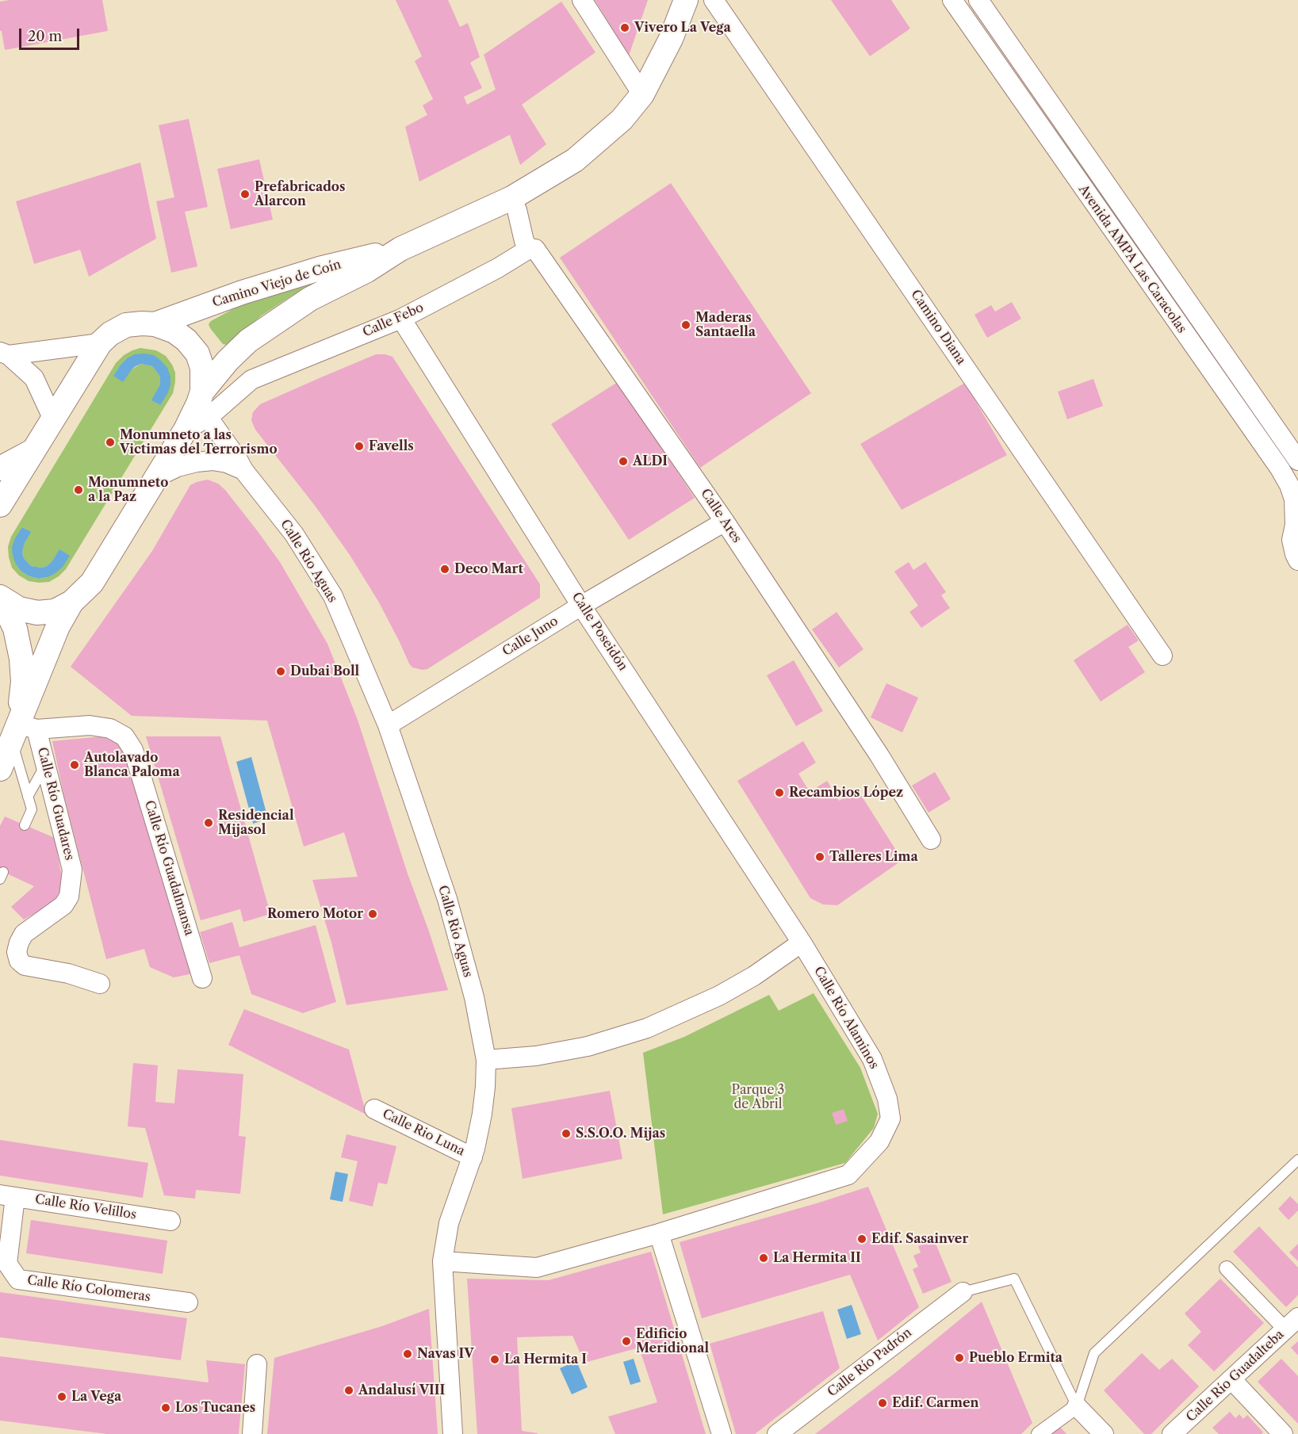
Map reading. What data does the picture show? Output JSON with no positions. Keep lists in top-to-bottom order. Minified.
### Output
{"streets":{"street":["Avenida AMPA Las Caracolas","Camino Viejo de Coín","Calle Febo","Camino Diana","Calle Ares","Calle Río Aguas","Calle Poseidón","Calle Juno","Calle Río Guadares","Calle Río Guadalmansa","Calle Río Alaminos","Calle Rio Luna","Calle Río Velillos","Calle Río Colomeras","Calle Río Padrón","Calle Río Guadalteba"]},"crossings":[["Camino Viejo de Coín","Calle Febo"],["Camino Viejo de Coín","Calle Ares"],["Camino Viejo de Coín","Calle Río Aguas"],["Calle Febo","Calle Ares"],["Calle Febo","Calle Río Aguas"],["Calle Febo","Calle Poseidón"],["Calle Ares","Calle Juno"],["Calle Río Aguas","Calle Juno"],["Calle Río Aguas","Calle Río Alaminos"],["Calle Río Aguas","Calle Rio Luna"],["Calle Poseidón","Calle Juno"],["Calle Poseidón","Calle Río Alaminos"],["Calle Río Guadares","Calle Río Guadalmansa"],["Calle Río Velillos","Calle Río Colomeras"]],"parks":["Parque 3 de Abril"],"places":["Vivero La Vega","Prefabricados Alarcon","Maderas Santaella","Monumneto a las Victimas del Terrorismo","Favells","ALDI","Monumneto a la Paz","Deco Mart","Dubai Boll","Autolavado Blanca Paloma","Recambios López","Residencial Mijasol","Talleres Lima","Romero Motor","S.S.O.O. Mijas","Edif. Sasainver","La Hermita II","Edificio Meridional","Navas IV","Pueblo Ermita","La Hermita I","Andalusí VIII","La Vega","Edif. Carmen","Los Tucanes"],"scale_bar":"20 m"}
